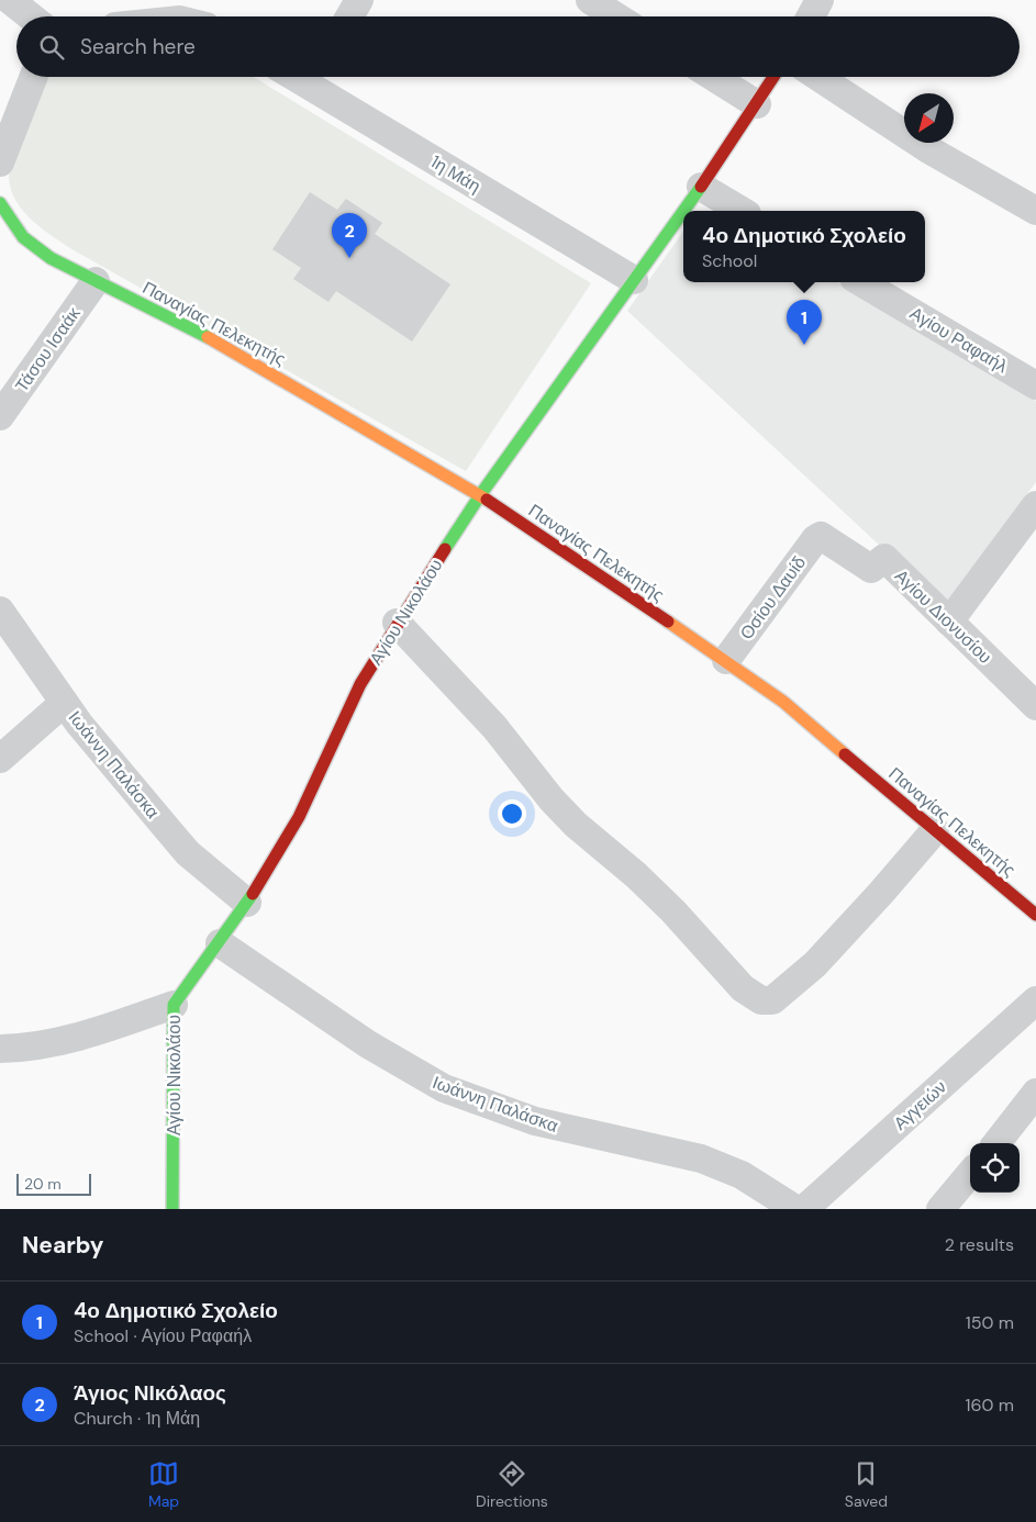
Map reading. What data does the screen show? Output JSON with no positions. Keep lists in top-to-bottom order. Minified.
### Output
{"streets":{"street":["1η Μάη","Παναγίας Πελεκητής","Αγίου Ραφαήλ","Τάσου Ισαάκ","Οσίου Δαυίδ","Αγίου Νικολάου","Αγίου Διονυσίου","Ιωάννη Παλάσκα","Αγγειών"]},"crossings":[["1η Μάη","Αγίου Νικολάου"],["Παναγίας Πελεκητής","Τάσου Ισαάκ"],["Παναγίας Πελεκητής","Οσίου Δαυίδ"],["Παναγίας Πελεκητής","Αγίου Νικολάου"],["Οσίου Δαυίδ","Αγίου Διονυσίου"],["Αγίου Νικολάου","Ιωάννη Παλάσκα"]],"scale_bar":"20 m","north":"bottom left","page":{"search":"Search here","popup":["4ο Δημοτικό Σχολείο","School"],"pins":["2","1"],"scale":"20 m","heading":["Nearby","2 results"],"list":[{"mark":"1","name":"4ο Δημοτικό Σχολείο","note":"School · Αγίου Ραφαήλ","value":"150 m"},{"mark":"2","name":"Άγιος ΝΙκόλαος","note":"Church · 1η Μάη","value":"160 m"}],"nav":["Map","Directions","Saved"]}}
